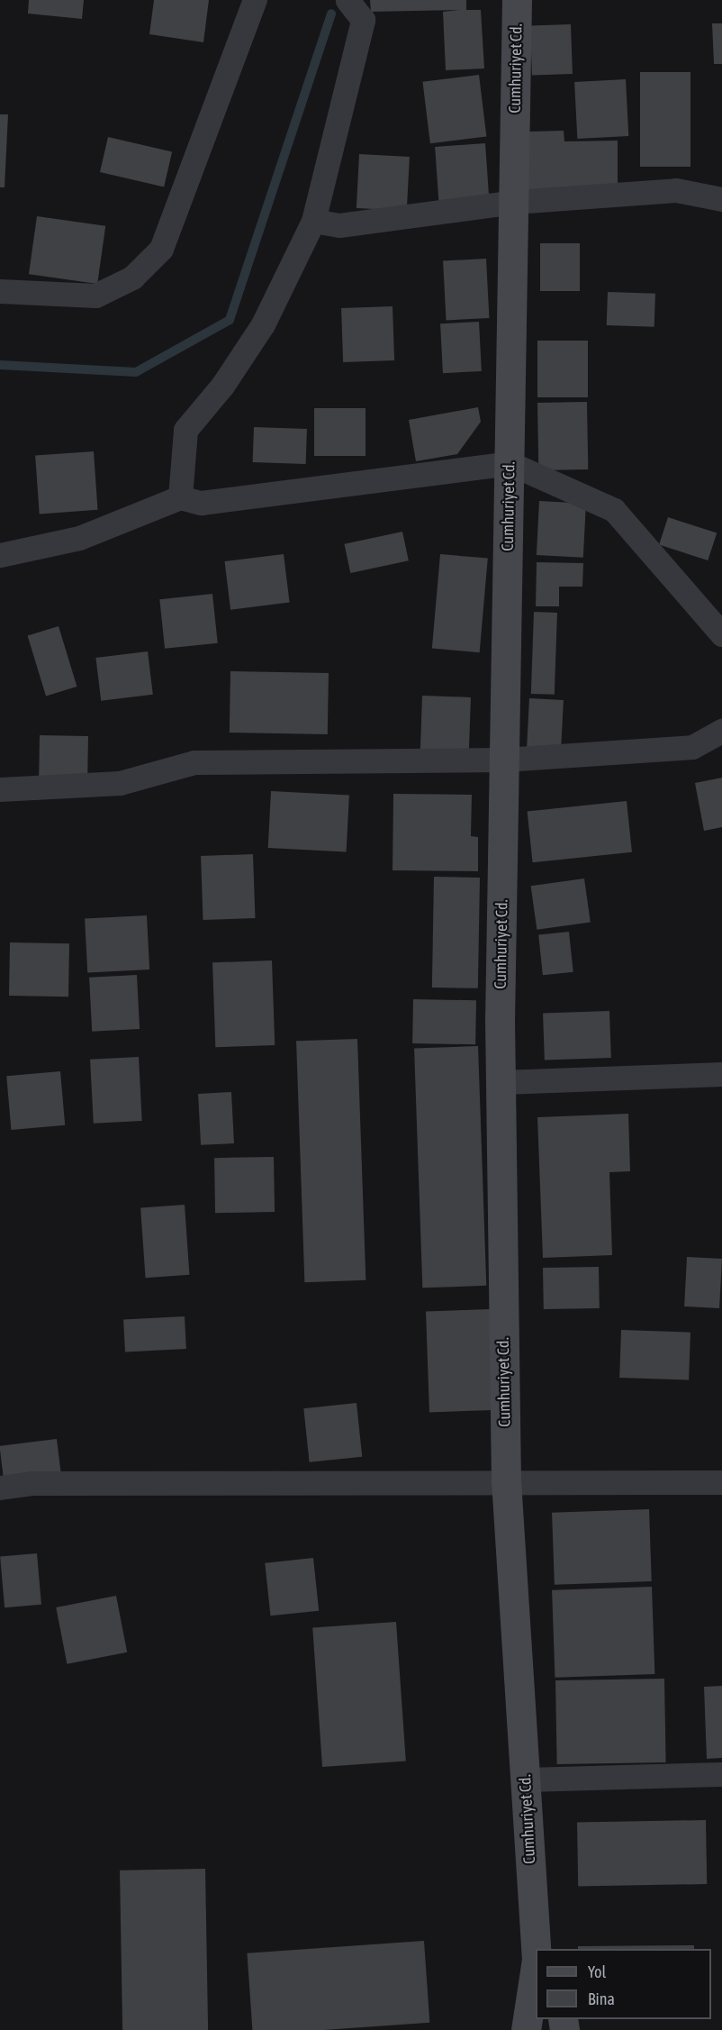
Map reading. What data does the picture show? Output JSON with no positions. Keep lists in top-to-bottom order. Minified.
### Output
{"streets":{"main road":["Cumhuriyet Cd."]},"legend":["Yol","Bina"]}
